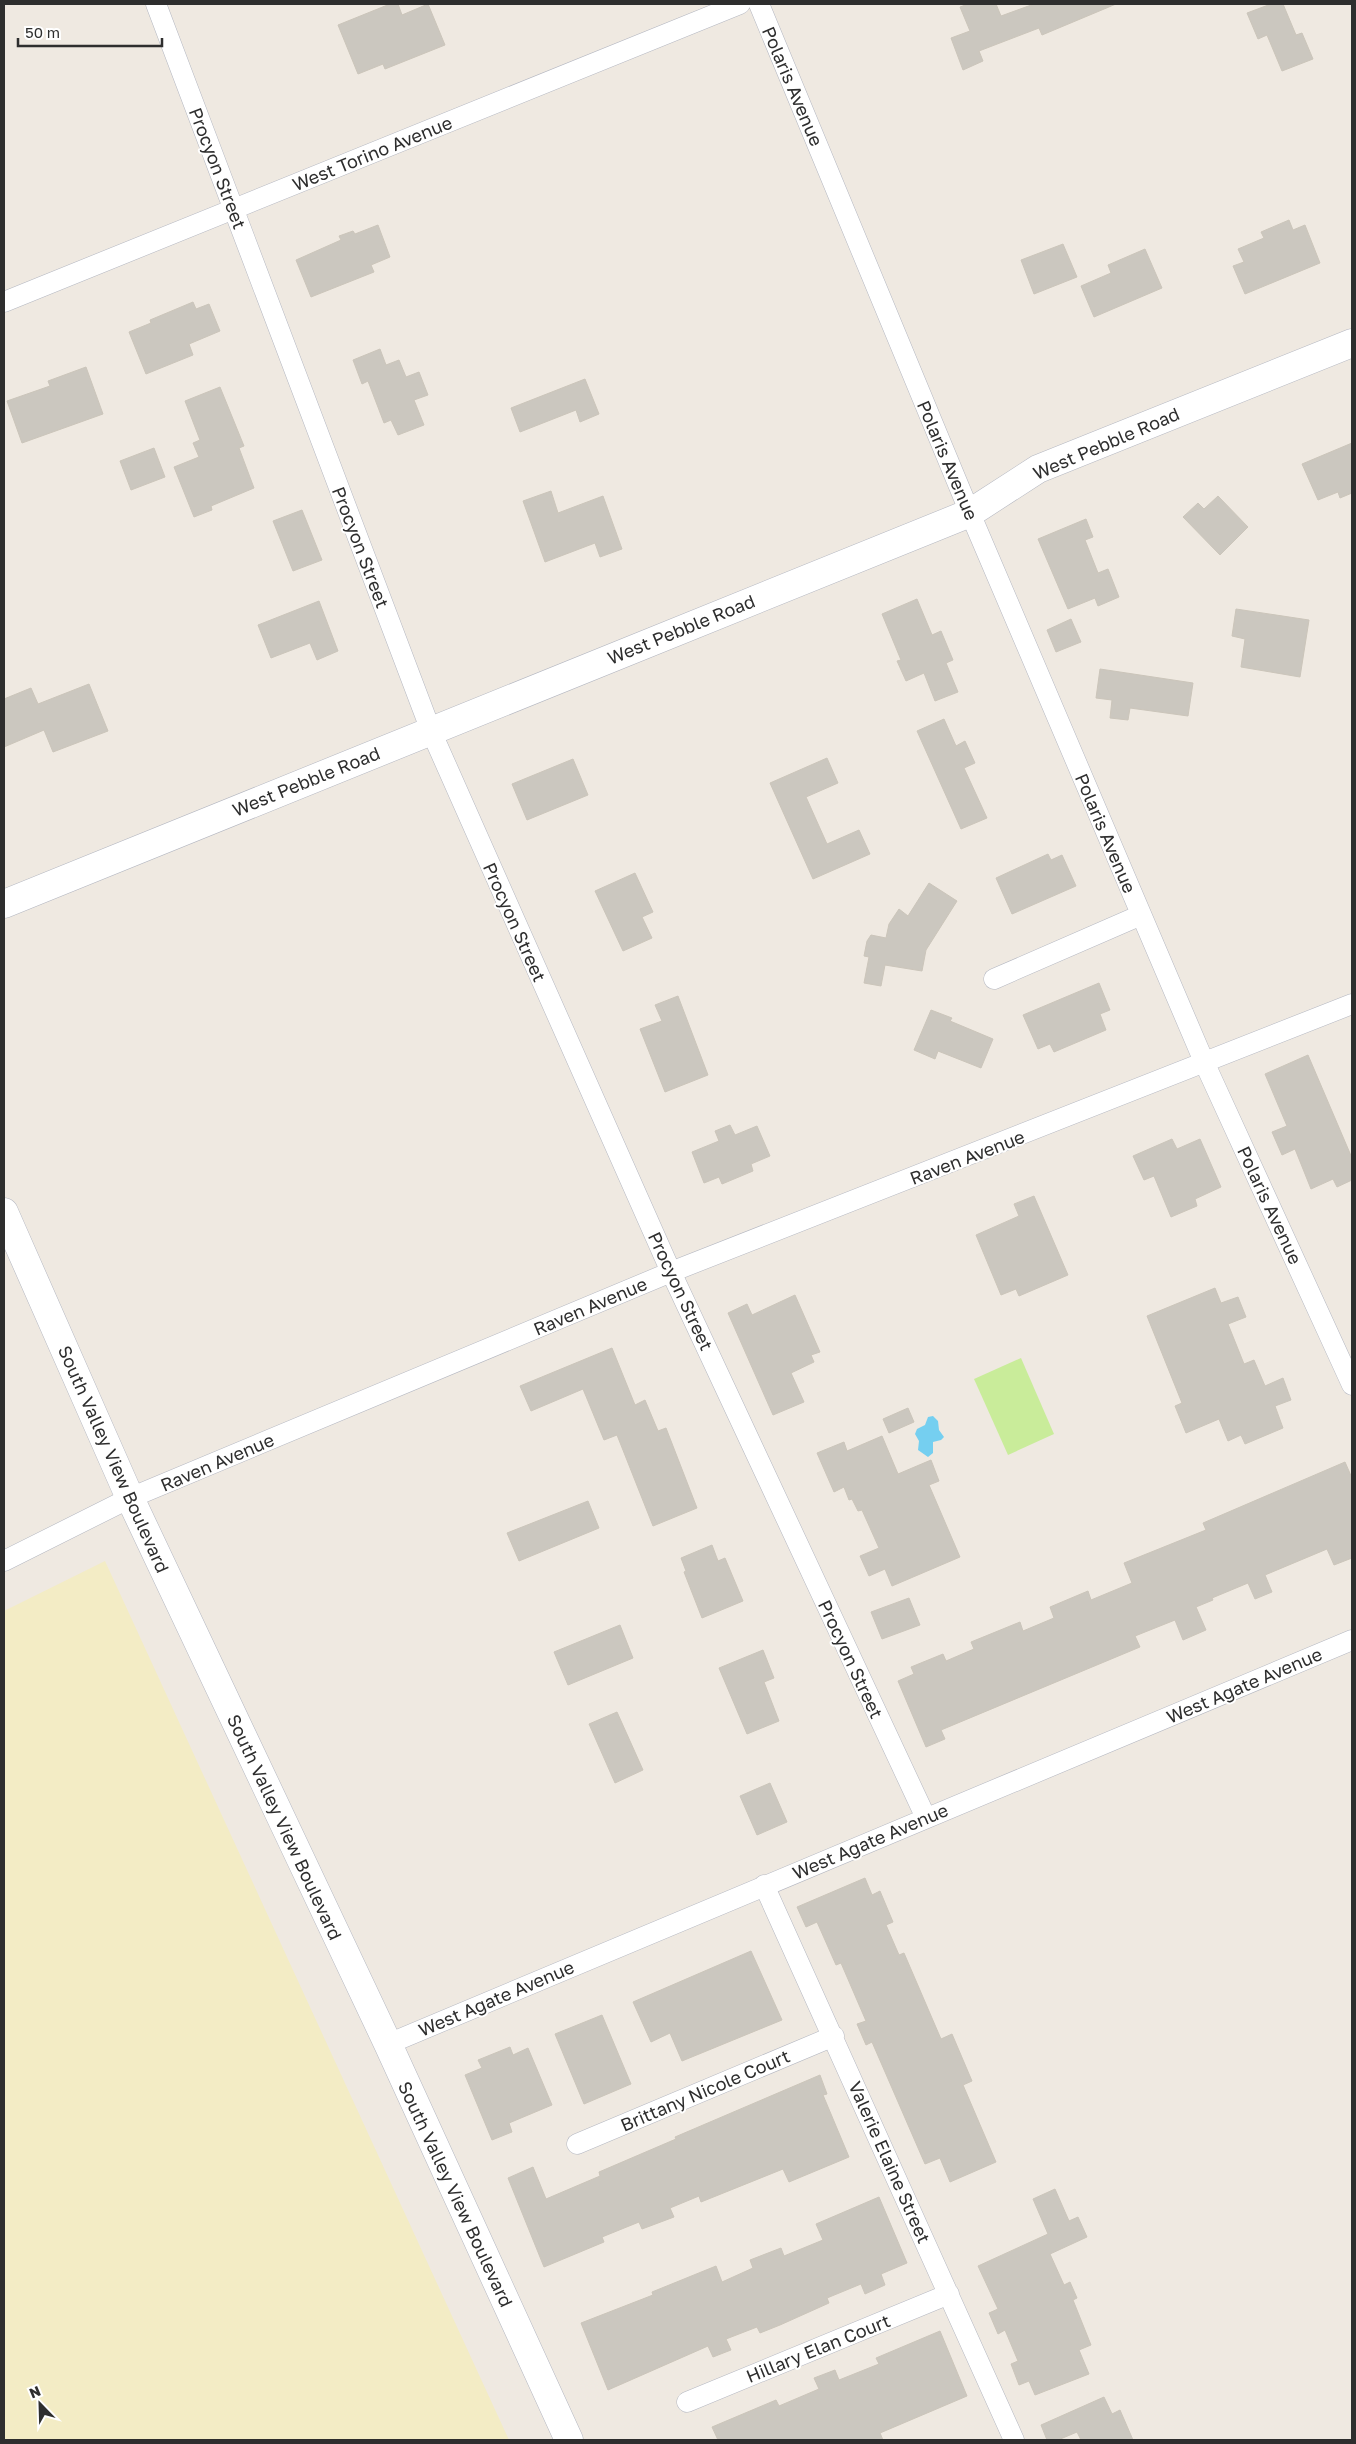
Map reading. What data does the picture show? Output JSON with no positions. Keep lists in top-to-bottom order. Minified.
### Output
{"streets":{"street":["Polaris Avenue","West Torino Avenue","Procyon Street","West Pebble Road","Raven Avenue","South Valley View Boulevard","West Agate Avenue","Brittany Nicole Court","Valerie Elaine Street","Hillary Elan Court"]},"crossings":[["Polaris Avenue","West Pebble Road"],["Polaris Avenue","Raven Avenue"],["West Torino Avenue","Procyon Street"],["Procyon Street","West Pebble Road"],["Procyon Street","Raven Avenue"],["Procyon Street","West Agate Avenue"],["Raven Avenue","South Valley View Boulevard"],["South Valley View Boulevard","West Agate Avenue"],["West Agate Avenue","Valerie Elaine Street"],["Brittany Nicole Court","Valerie Elaine Street"],["Valerie Elaine Street","Hillary Elan Court"]],"scale_bar":"50 m","north":"top left"}
